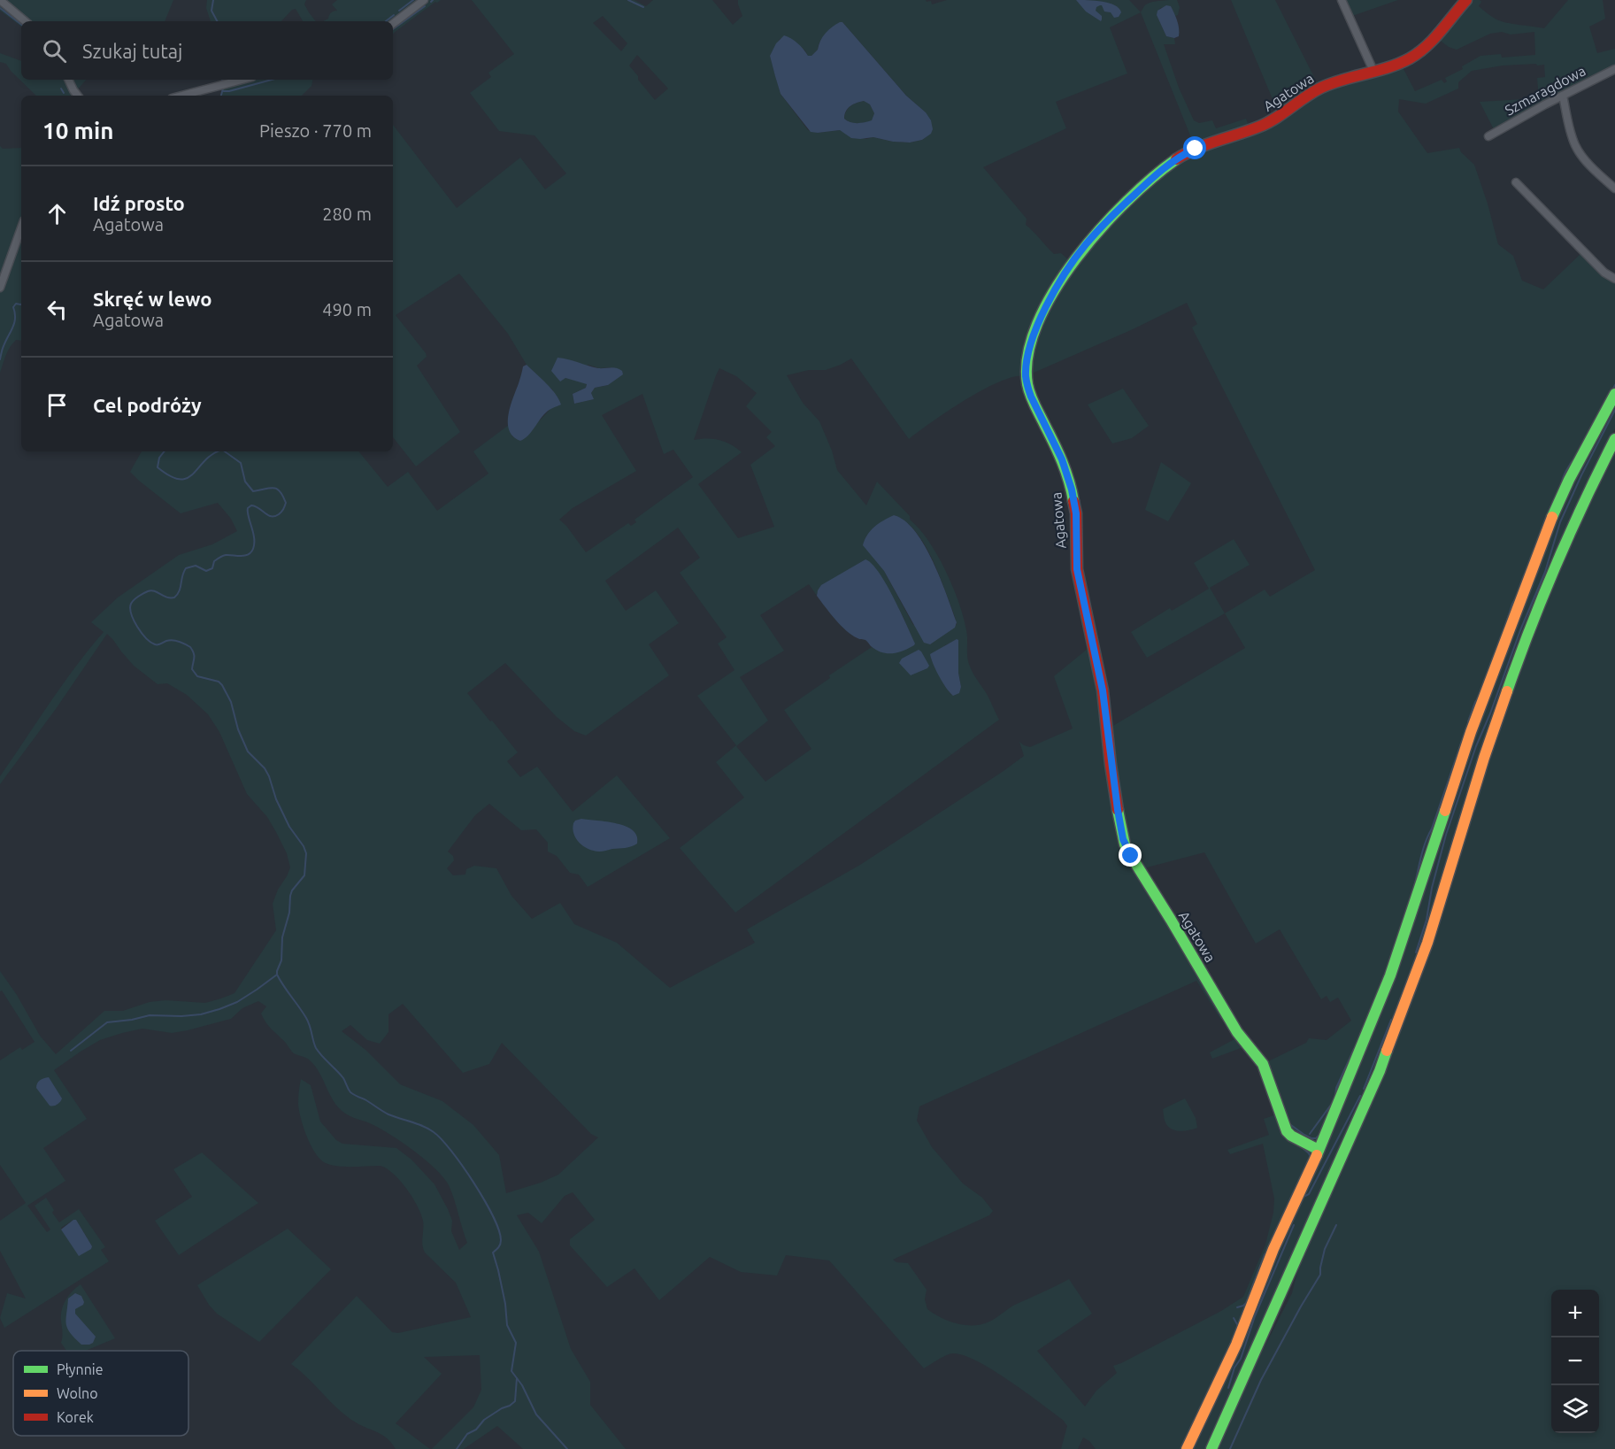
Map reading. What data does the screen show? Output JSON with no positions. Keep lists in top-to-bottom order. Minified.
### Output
{"streets":{"main road":["Agatowa"],"street":["Szmaragdowa"]},"legend":["Płynnie","Wolno","Korek"],"page":{"search":"Szukaj tutaj","heading":["10 min","Pieszo · 770 m"],"list":[["Idź prosto","Agatowa","280 m"],["Skręć w lewo","Agatowa","490 m"],"Cel podróży"],"map_buttons":["+","−"]}}
